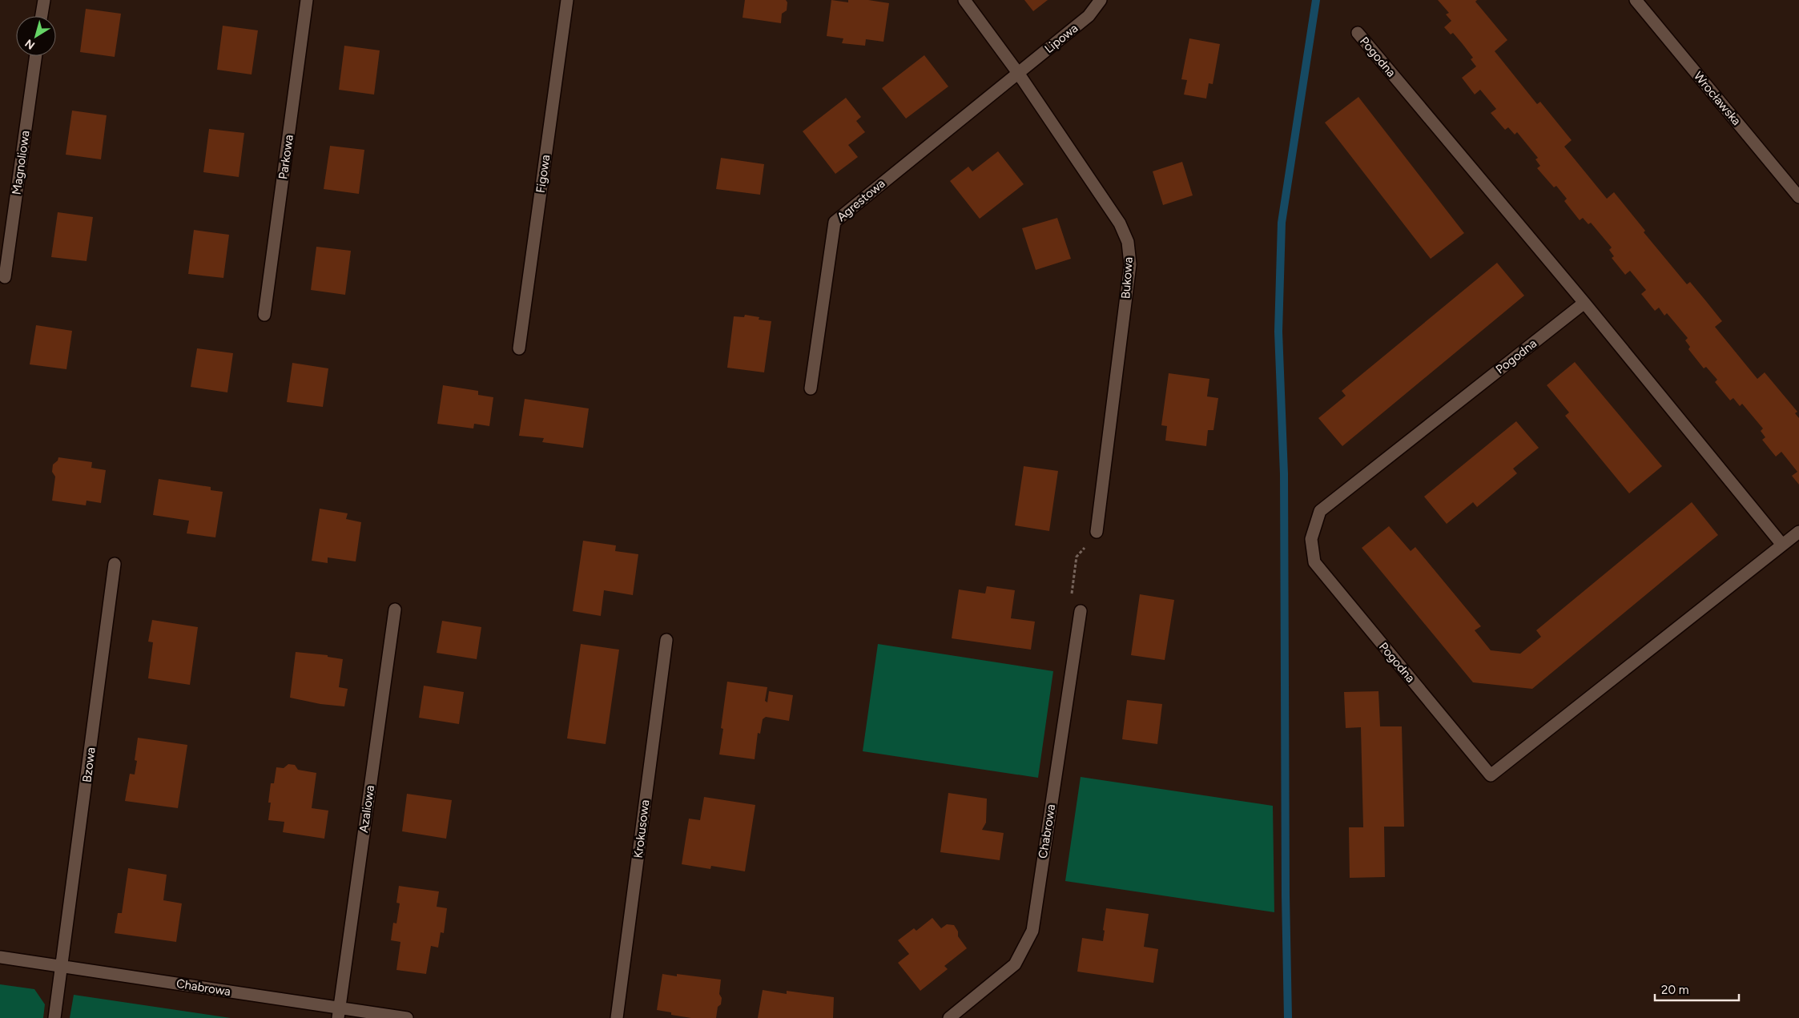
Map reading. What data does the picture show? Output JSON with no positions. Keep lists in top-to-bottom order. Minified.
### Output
{"streets":{"street":["Lipowa","Pogodna","Wrocławska","Parkowa","Magnoliowa","Figowa","Agrestowa","Bukowa","Bzowa","Azaliowa","Krokusowa","Chabrowa"]},"crossings":[["Lipowa","Agrestowa"],["Lipowa","Bukowa"],["Agrestowa","Bukowa"],["Bzowa","Chabrowa"],["Azaliowa","Chabrowa"]],"scale_bar":"20 m","north":"bottom left"}
